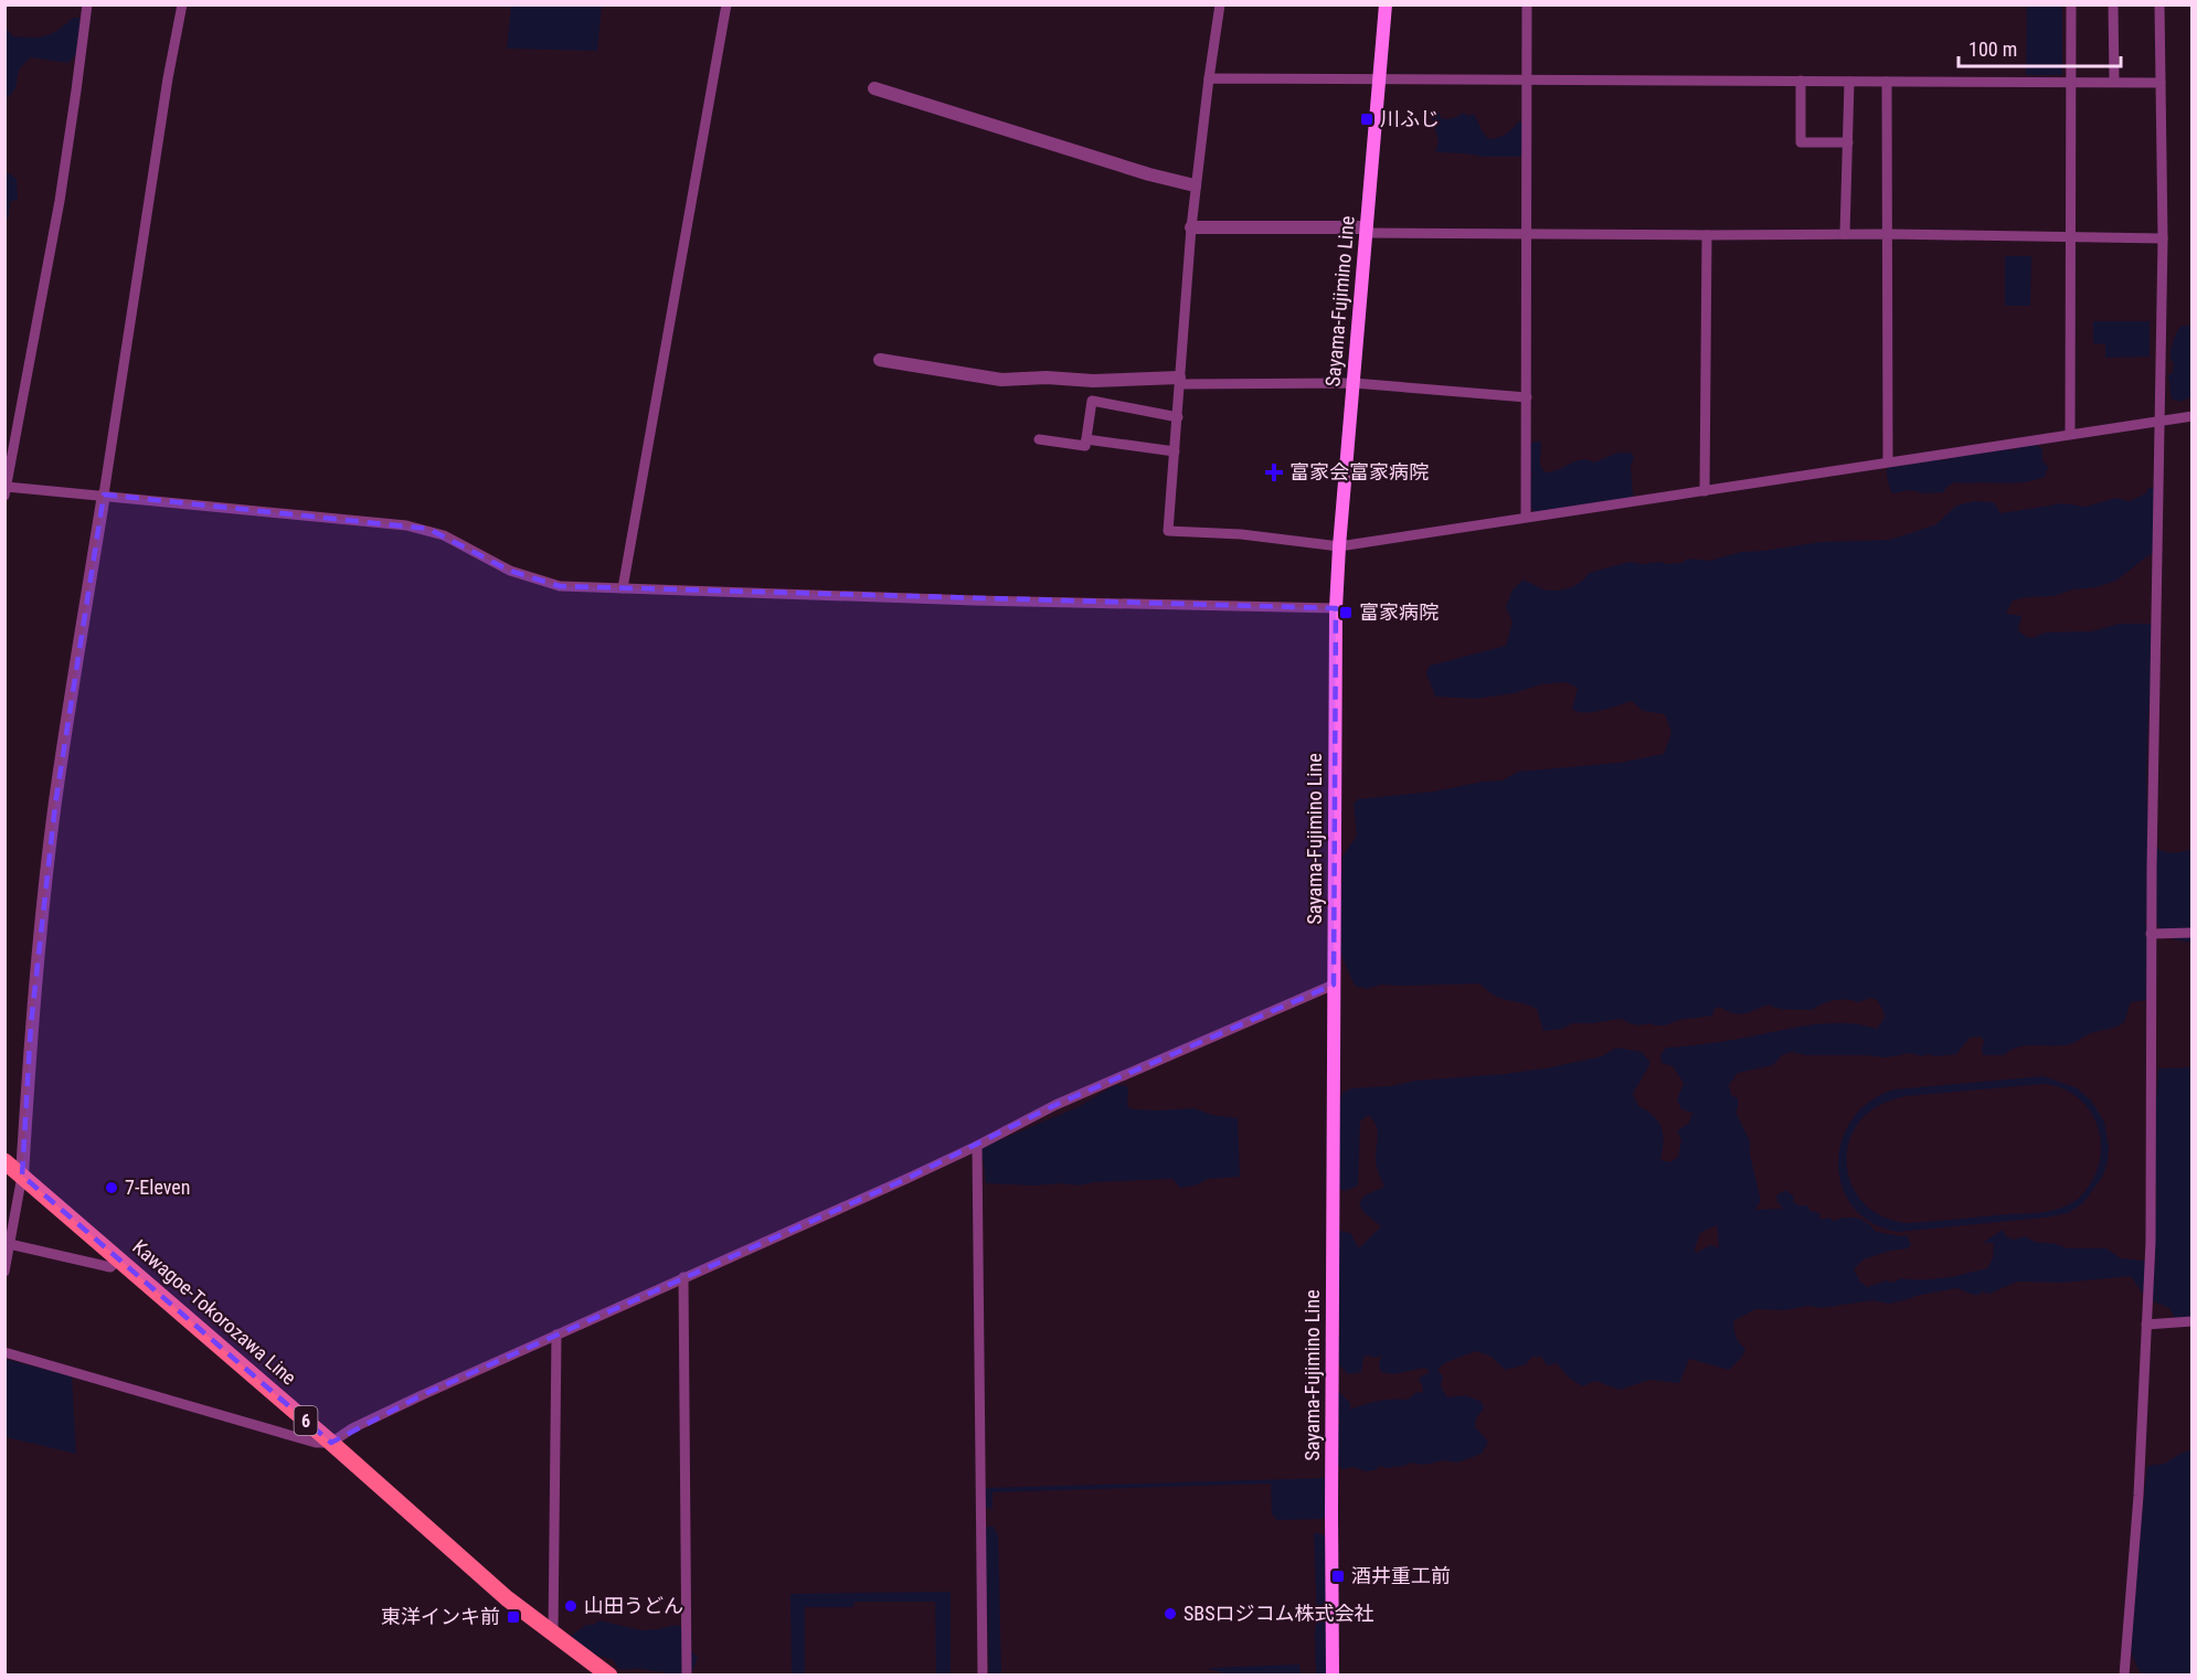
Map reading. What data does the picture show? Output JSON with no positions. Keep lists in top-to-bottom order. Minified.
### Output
{"streets":{"main road":["Sayama-Fujimino Line","Kawagoe-Tokorozawa Line","6"]},"places":{"transit":["川ふじ","富家病院","酒井重工前","東洋インキ前"],"health":["富家会富家病院"],"other":["7-Eleven","山田うどん","SBSロジコム株式会社"]},"scale_bar":"100 m"}
